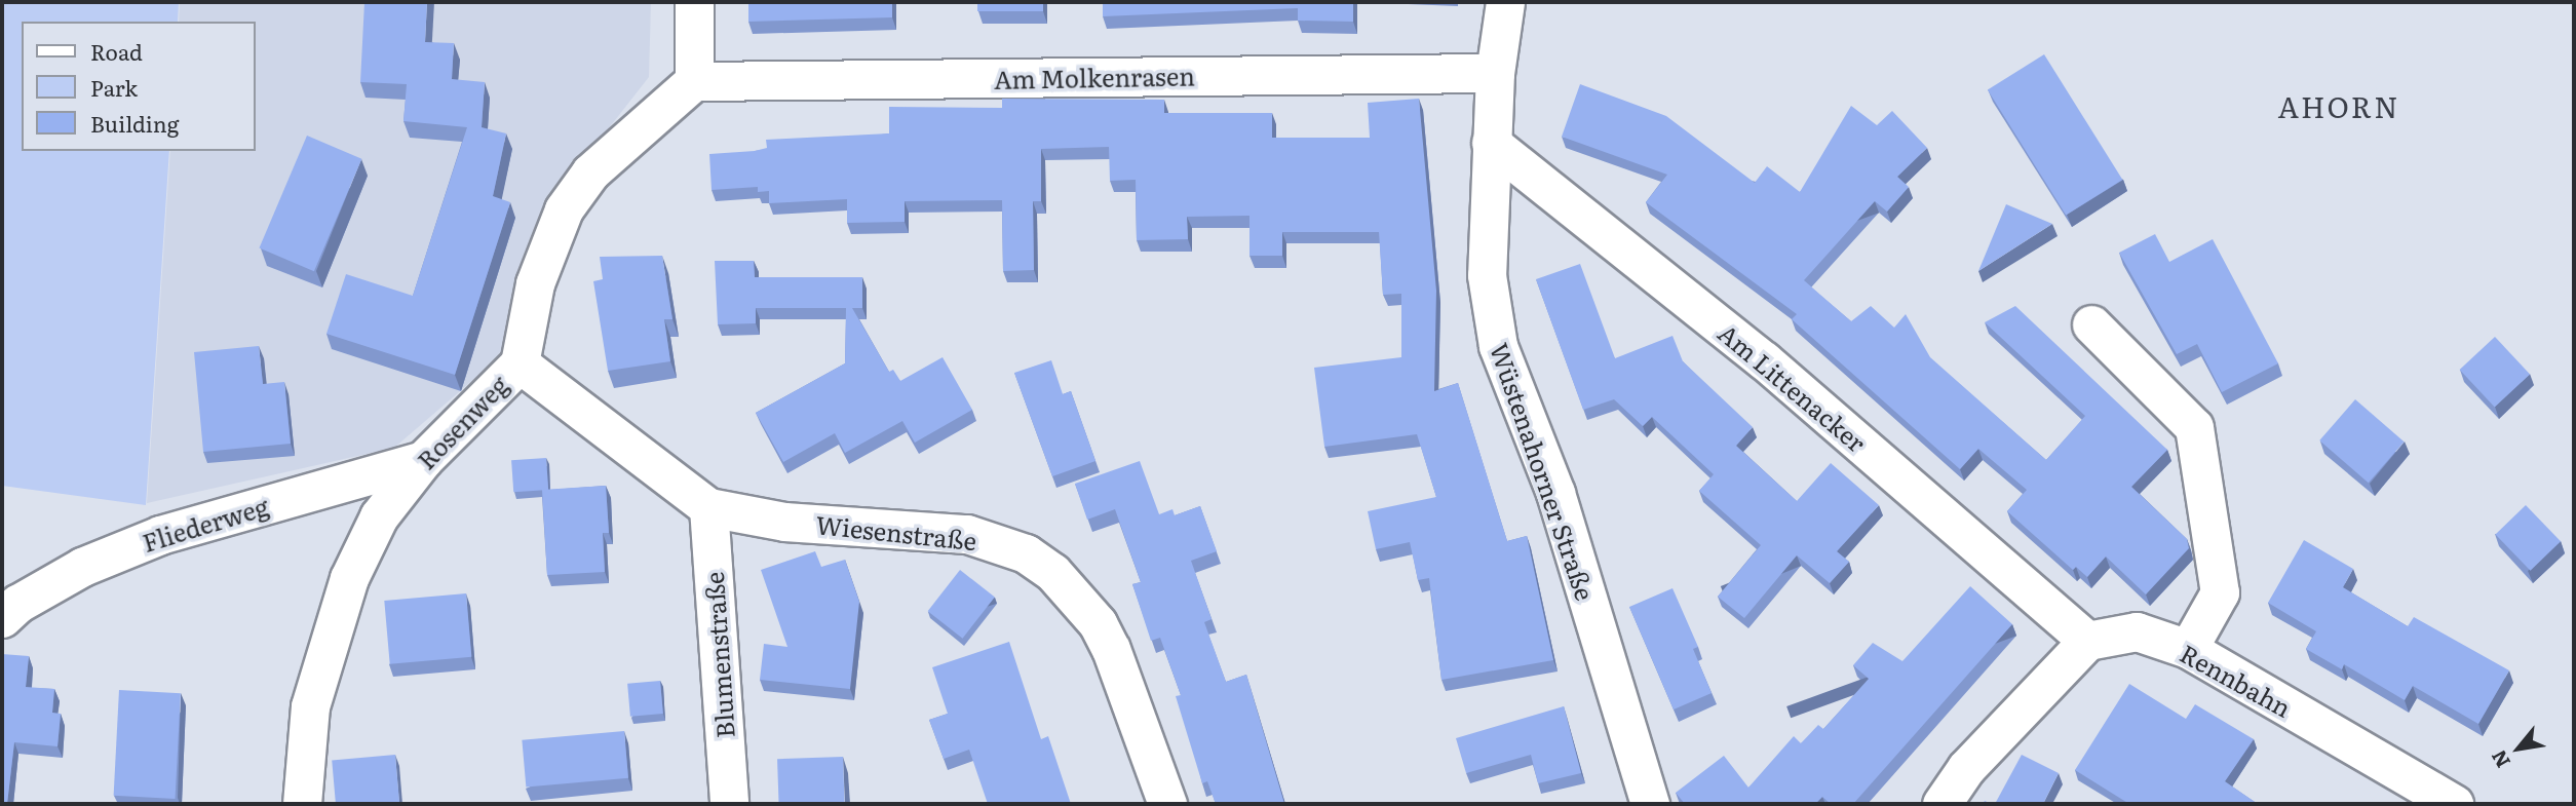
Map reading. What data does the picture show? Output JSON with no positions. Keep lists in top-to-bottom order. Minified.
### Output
{"streets":{"street":["Am Molkenrasen","Am Littenacker","Rosenweg","Wüstenahorner Straße","Fliederweg","Wiesenstraße","Blumenstraße","Rennbahn"]},"crossings":[["Am Molkenrasen","Rosenweg"],["Am Molkenrasen","Wüstenahorner Straße"],["Am Littenacker","Wüstenahorner Straße"],["Am Littenacker","Rennbahn"],["Rosenweg","Fliederweg"],["Rosenweg","Wiesenstraße"],["Wiesenstraße","Blumenstraße"]],"districts":["AHORN"],"legend":["Road","Park","Building"],"north":"bottom left"}
